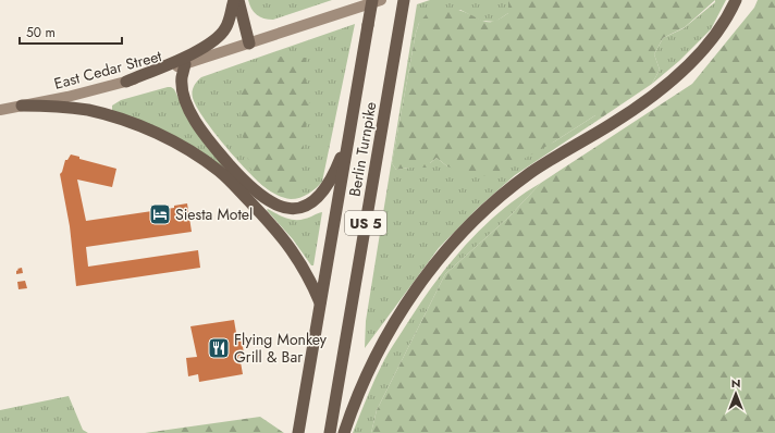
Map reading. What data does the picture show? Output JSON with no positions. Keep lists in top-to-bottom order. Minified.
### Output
{"streets":{"highway":["Berlin Turnpike","US 5"],"main road":["East Cedar Street"]},"places":{"hotel":["Siesta Motel"],"restaurant":["Flying Monkey Grill & Bar"]},"scale_bar":"50 m","north":"top"}
